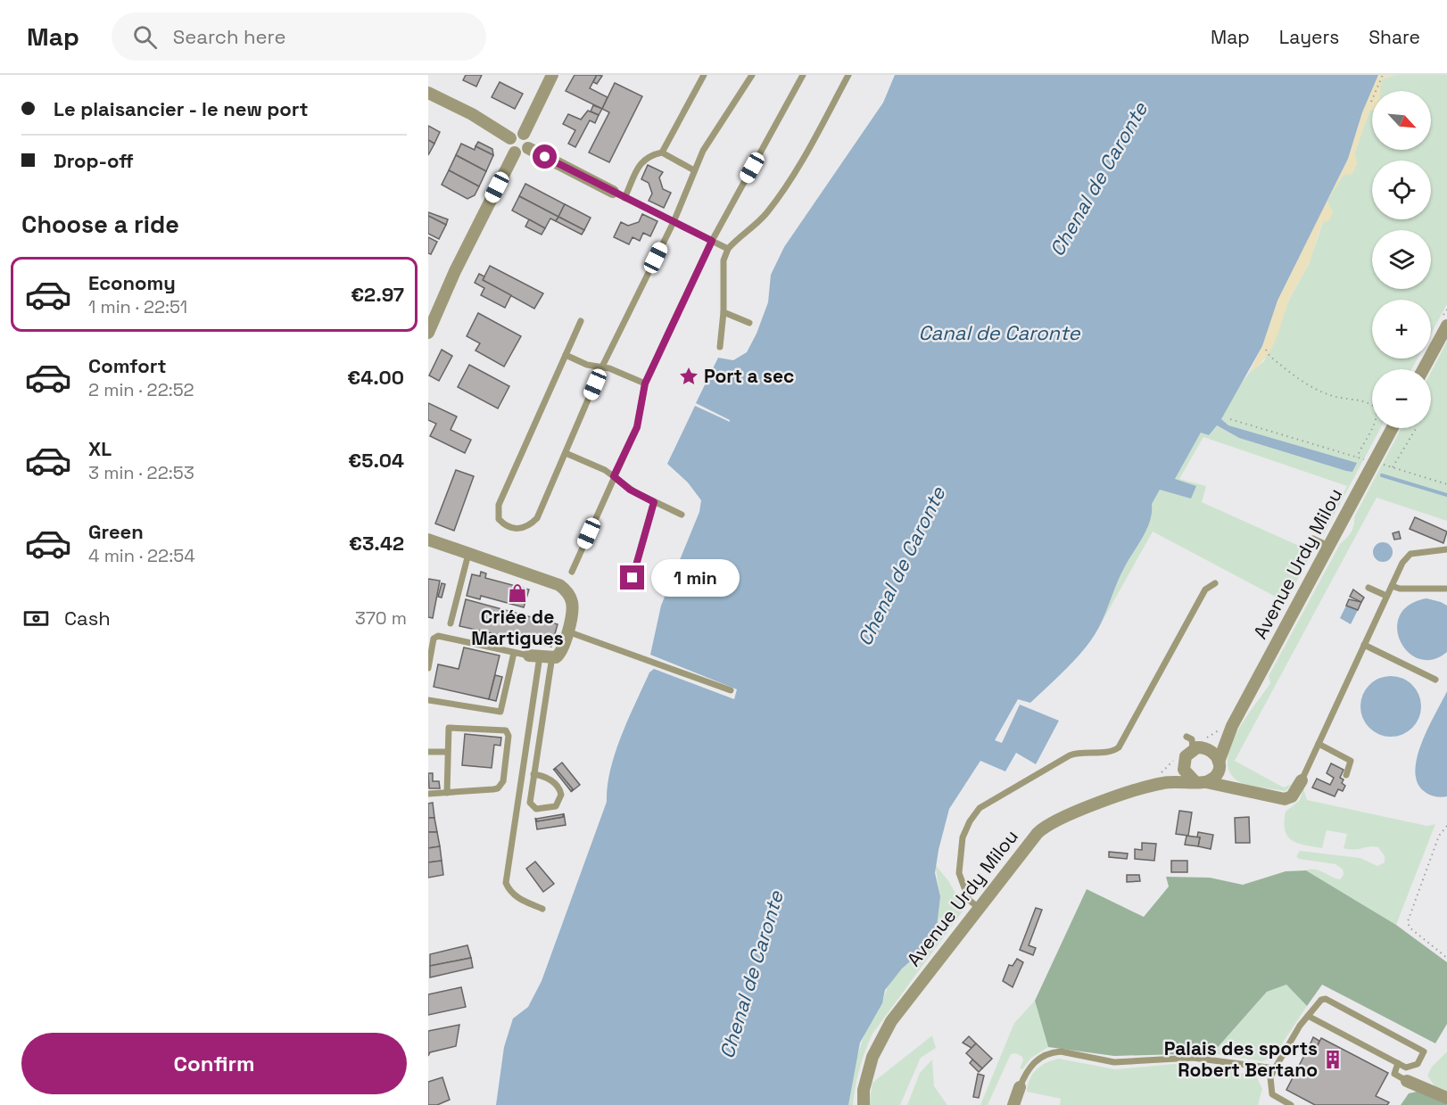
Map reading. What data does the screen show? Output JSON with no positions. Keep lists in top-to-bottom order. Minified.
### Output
{"streets":{"street":["Avenue Urdy Milou"]},"water":["Chenal de Caronte","Canal de Caronte"],"places":{"place":["Port a sec"],"shop":["Criée de Martigues"],"building":["Palais des sports Robert Bertano"]},"north":"bottom right","page":{"header":"Map","search":"Search here","nav":["Map","Layers","Share"],"banner":["Le plaisancier - le new port","Drop-off"],"map_buttons":["+","−"],"heading":"Choose a ride","list":[{"name":"Economy","note":"1 min · 22:51","value":"€2.97"},{"name":"Comfort","note":"2 min · 22:52","value":"€4.00"},{"name":"XL","note":"3 min · 22:53","value":"€5.04"},{"name":"Green","note":"4 min · 22:54","value":"€3.42"}],"bubble":"1 min","pay":["Cash","370 m"],"buttons":"Confirm"}}
